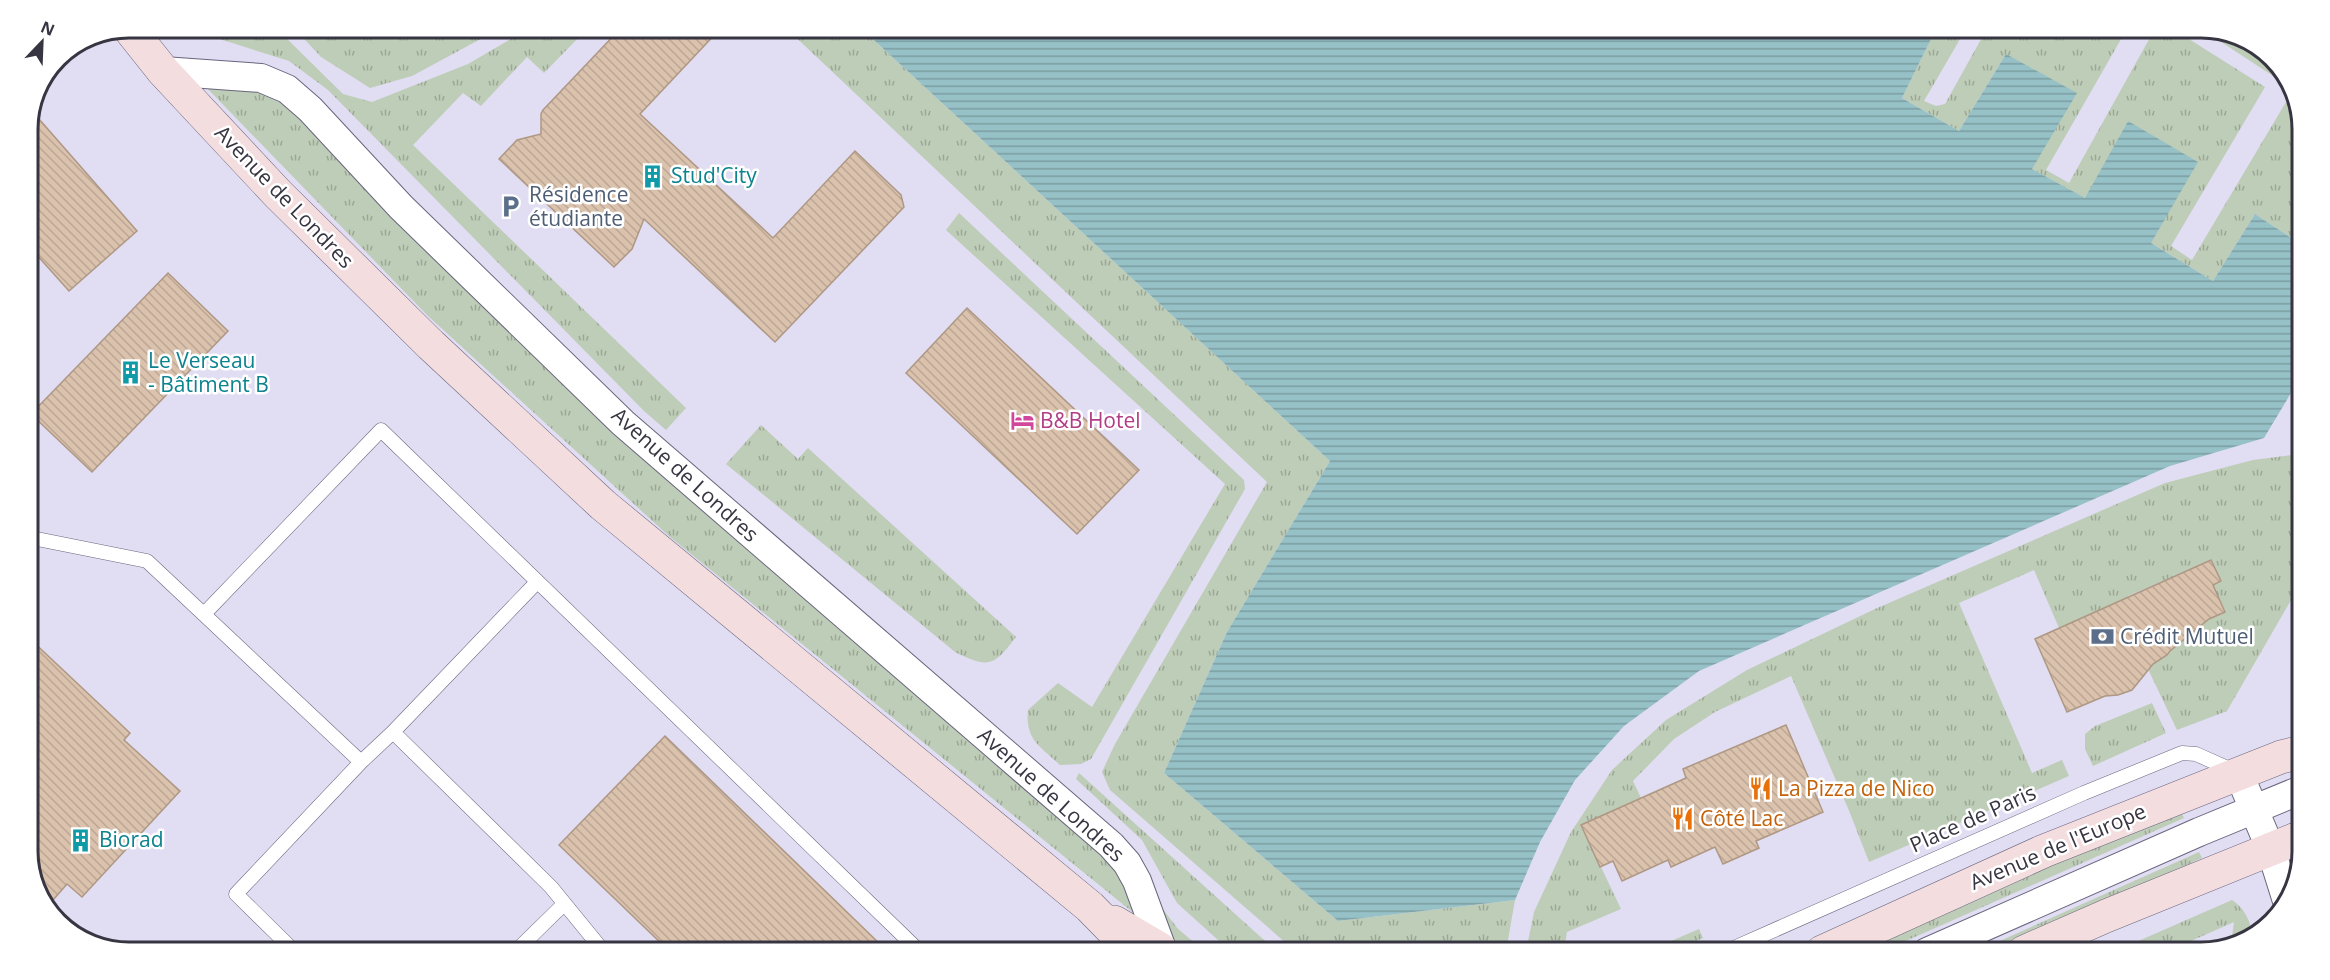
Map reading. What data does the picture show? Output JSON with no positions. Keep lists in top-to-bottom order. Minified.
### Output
{"streets":{"street":["Avenue de Londres","Avenue de l'Europe"],"lane":["Place de Paris"]},"crossings":[["Place de Paris","Avenue de l'Europe"]],"places":{"building":["Stud'City","Le Verseau - Bâtiment B","Biorad"],"parking":["Résidence étudiante"],"hotel":["B&B Hotel"],"bank":["Crédit Mutuel"],"restaurant":["La Pizza de Nico","Côté Lac"]},"north":"top right"}
